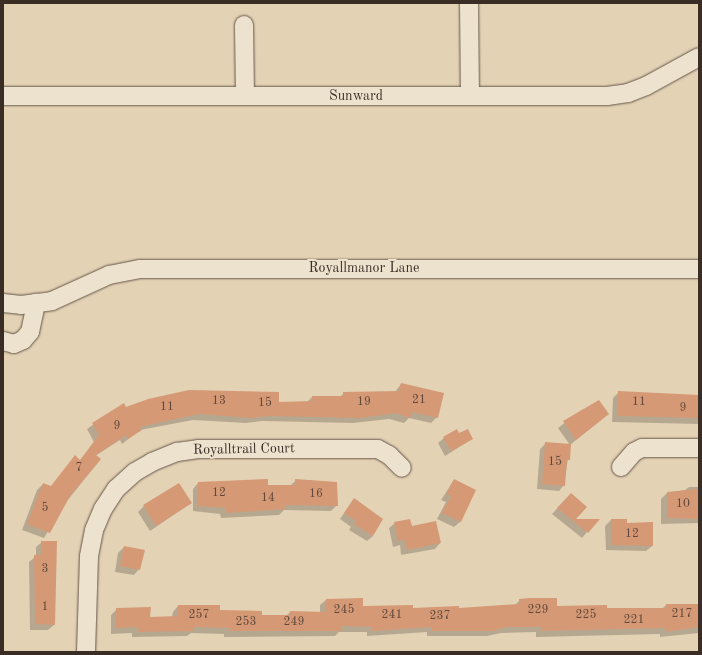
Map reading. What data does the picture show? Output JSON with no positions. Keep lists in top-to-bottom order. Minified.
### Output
{"streets":{"street":["Sunward","Royallmanor Lane","Royalltrail Court"]},"house_numbers":["21","13","19","11","15","11","9","9","15","7","12","16","14","10","5","12","3","1","245","229","217","257","241","225","237","221","253","249"]}
